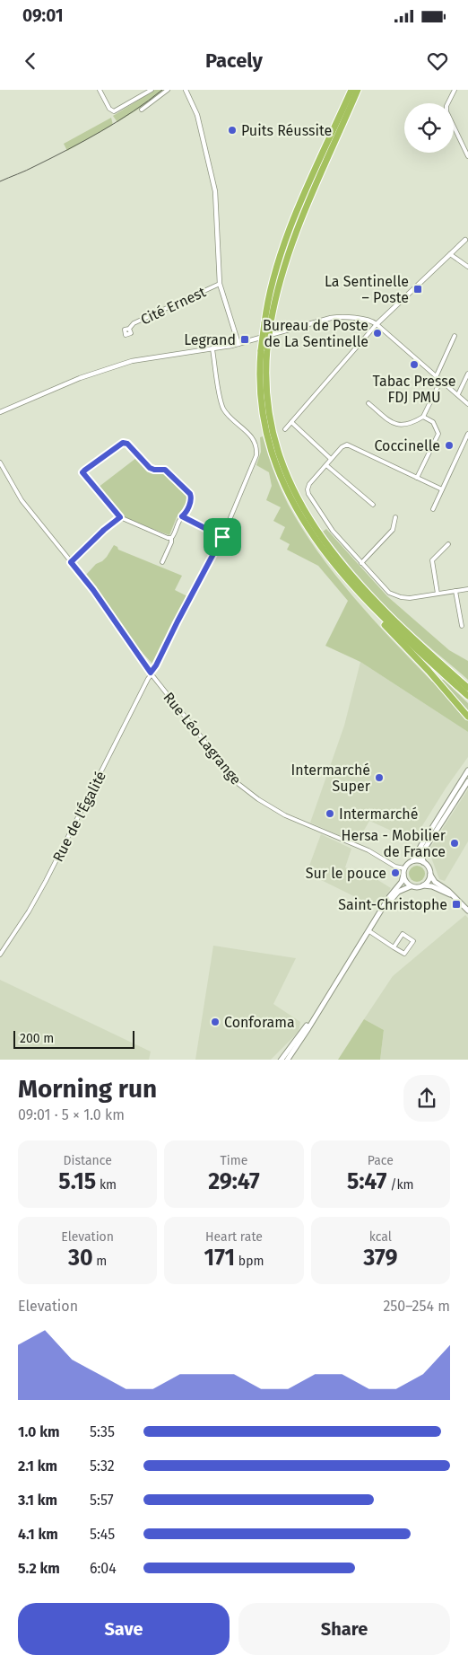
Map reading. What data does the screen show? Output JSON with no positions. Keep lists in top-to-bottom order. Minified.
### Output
{"streets":{"street":["Cité Ernest","Rue Léo Lagrange","Rue de l'Égalité"]},"crossings":[["Rue Léo Lagrange","Rue de l'Égalité"]],"places":{"other":["Puits Réussite","Bureau de Poste de La Sentinelle","Tabac Presse FDJ PMU","Coccinelle","Intermarché Super","Intermarché","Hersa - Mobilier de France","Sur le pouce","Conforama"],"transit":["La Sentinelle – Poste","Legrand","Saint-Christophe"]},"scale_bar":"200 m","page":{"status":"09:01","header":"Pacely","scale":"200 m","heading":["Morning run","09:01 · 5 × 1.0 km"],"stats":[["Distance","5.15 km"],["Time","29:47"],["Pace","5:47 /km"],["Elevation","30 m"],["Heart rate","171 bpm"],["kcal","379"]],"chart":["Elevation","250–254 m"],"list":[{"name":"1.0 km","note":"5:35"},{"name":"2.1 km","note":"5:32"},{"name":"3.1 km","note":"5:57"},{"name":"4.1 km","note":"5:45"},{"name":"5.2 km","note":"6:04"}],"buttons":["Save","Share"]}}
